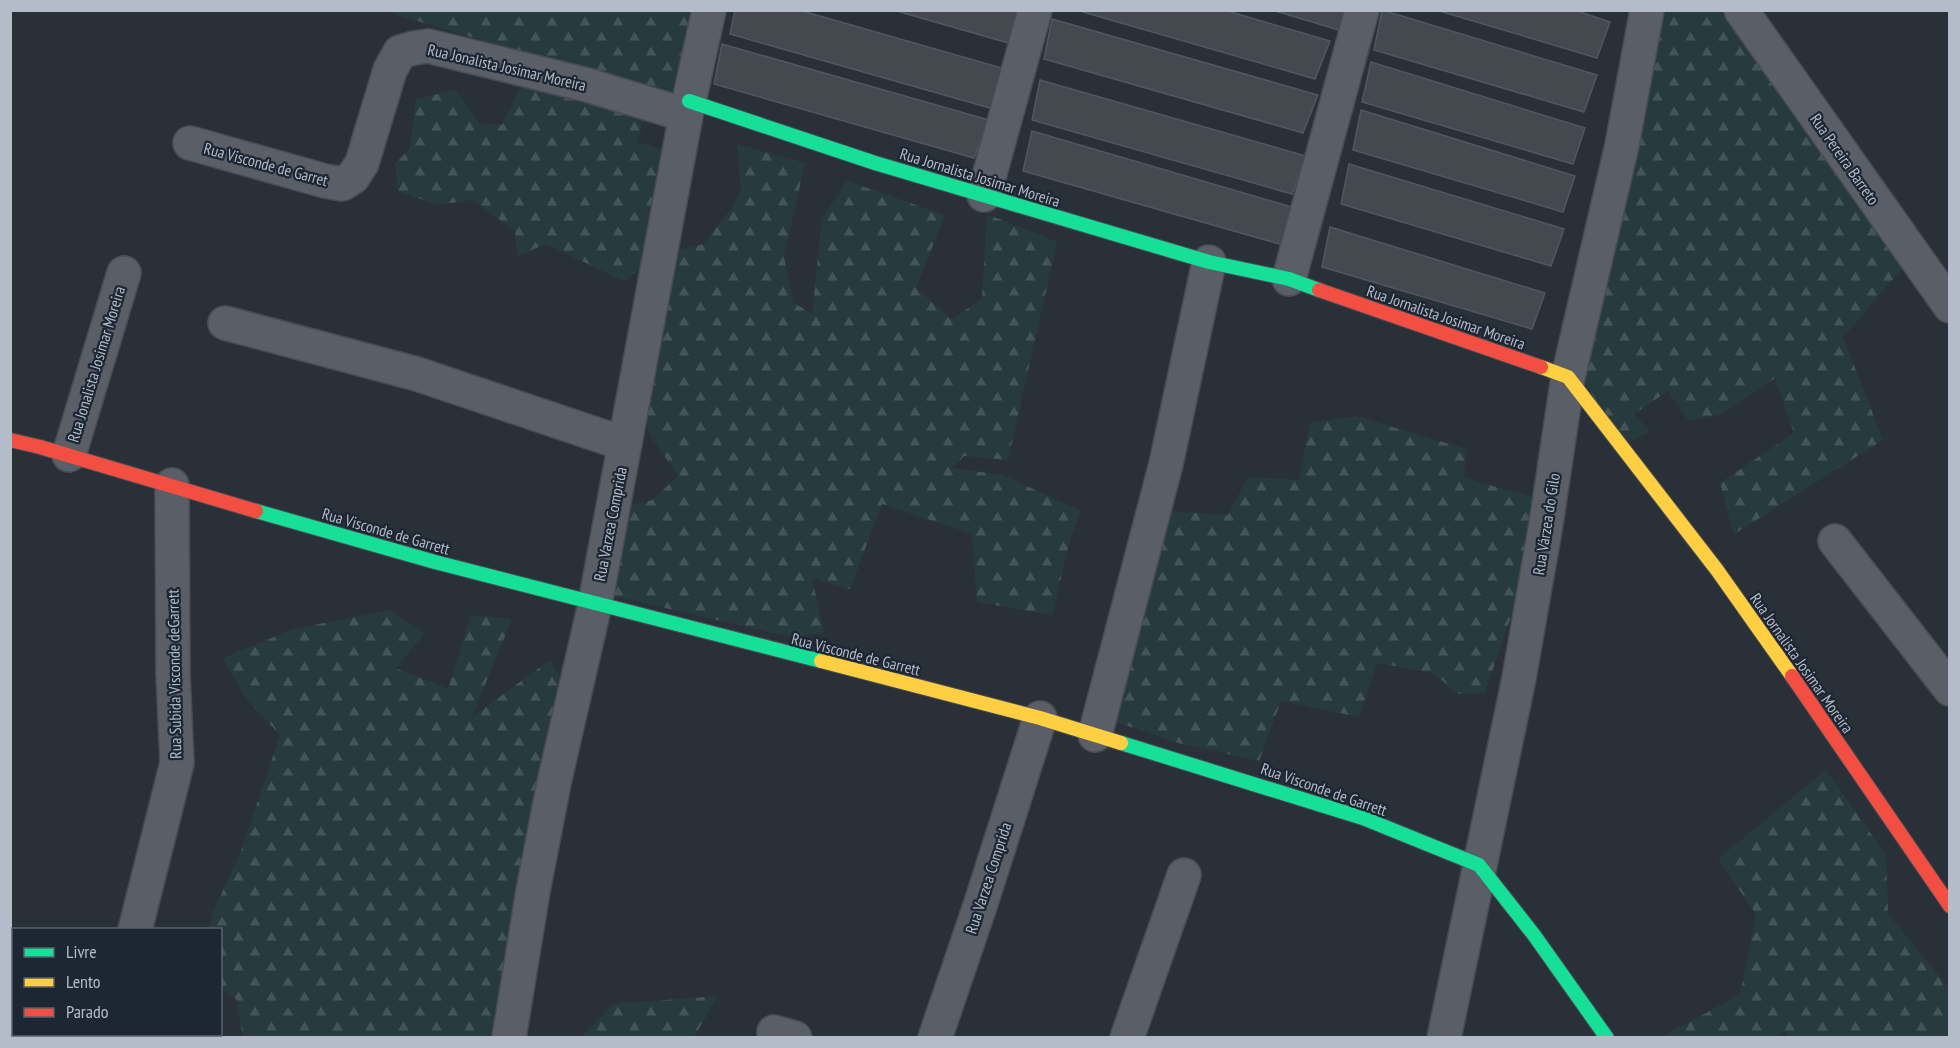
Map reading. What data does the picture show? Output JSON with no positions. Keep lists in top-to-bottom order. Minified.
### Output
{"streets":{"street":["Rua Jonalista Josimar Moreira","Rua Pereira Barreto","Rua Visconde de Garret","Rua Jornalista Josimar Moreira","Rua Varzea Comprida","Rua Várzea do Gilo","Rua Visconde de Garrett","Rua Subida Visconde deGarrett"]},"crossings":[["Rua Jonalista Josimar Moreira","Rua Visconde de Garret"],["Rua Jonalista Josimar Moreira","Rua Jornalista Josimar Moreira"],["Rua Jonalista Josimar Moreira","Rua Varzea Comprida"],["Rua Jonalista Josimar Moreira","Rua Visconde de Garrett"],["Rua Jornalista Josimar Moreira","Rua Varzea Comprida"],["Rua Jornalista Josimar Moreira","Rua Várzea do Gilo"],["Rua Varzea Comprida","Rua Visconde de Garrett"],["Rua Várzea do Gilo","Rua Visconde de Garrett"],["Rua Visconde de Garrett","Rua Subida Visconde deGarrett"]],"legend":["Livre","Lento","Parado"]}
